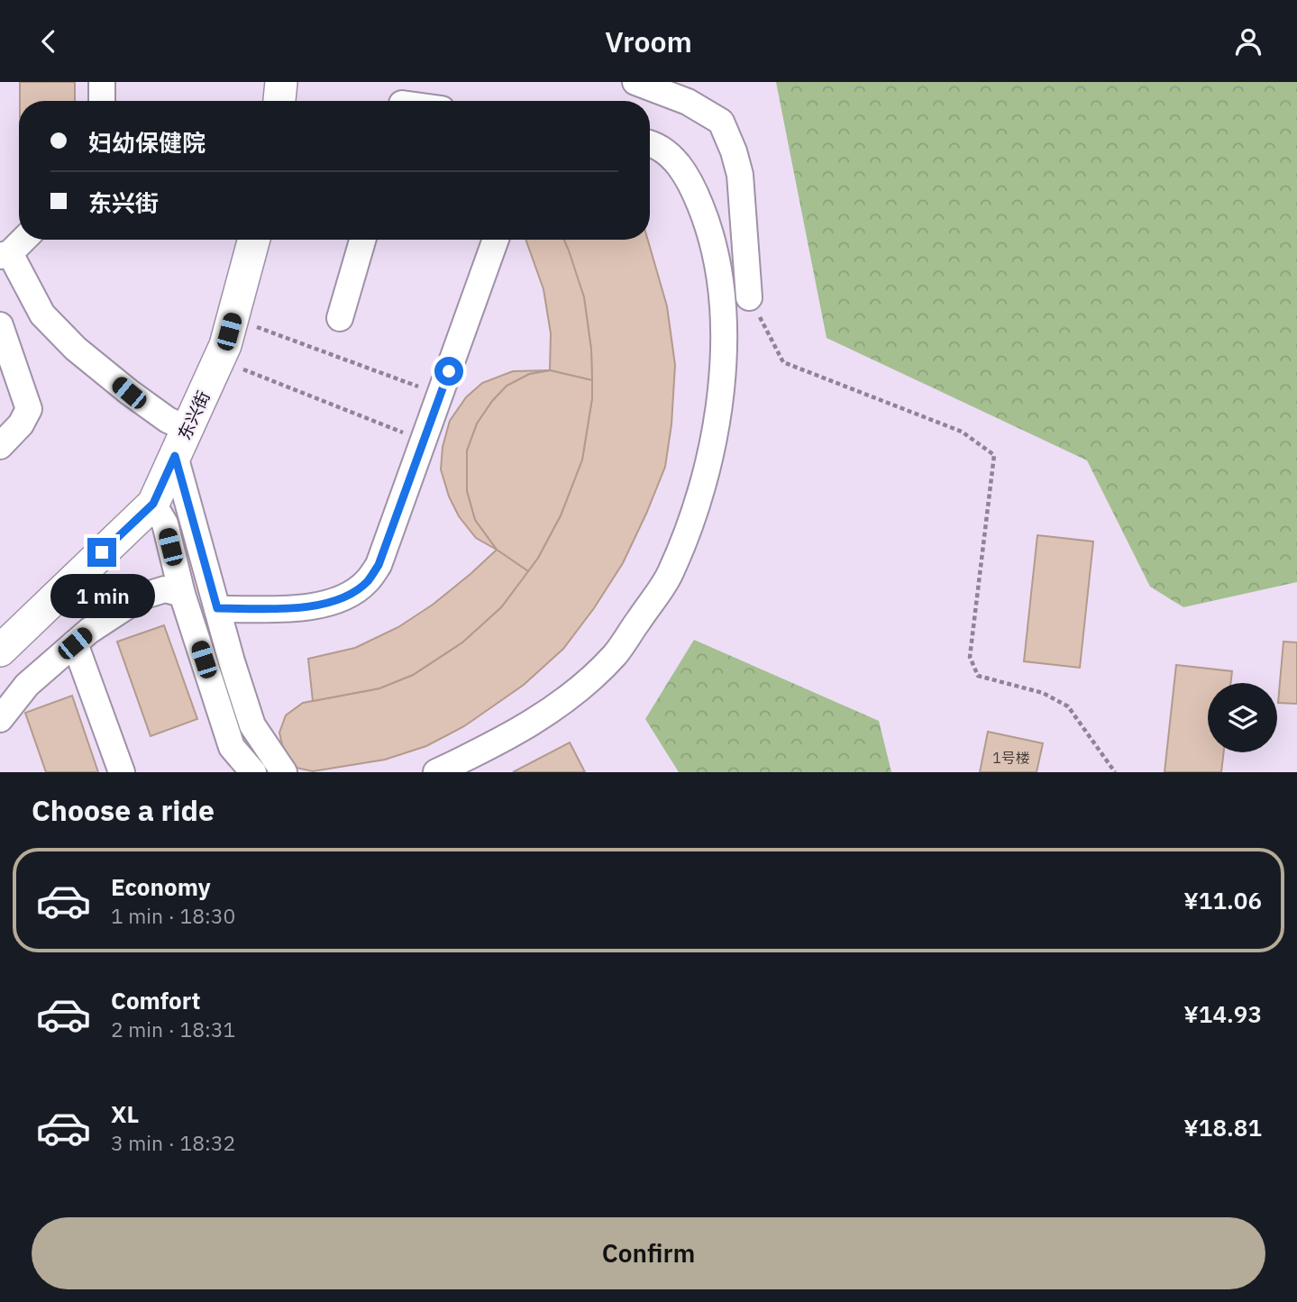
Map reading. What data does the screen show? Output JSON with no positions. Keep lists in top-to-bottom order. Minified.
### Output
{"streets":{"street":["东兴街"]},"house_numbers":["1号楼"],"page":{"header":"Vroom","banner":["妇幼保健院","东兴街"],"bubble":"1 min","heading":"Choose a ride","list":[{"name":"Economy","note":"1 min · 18:30","value":"¥11.06"},{"name":"Comfort","note":"2 min · 18:31","value":"¥14.93"},{"name":"XL","note":"3 min · 18:32","value":"¥18.81"}],"buttons":"Confirm"}}
